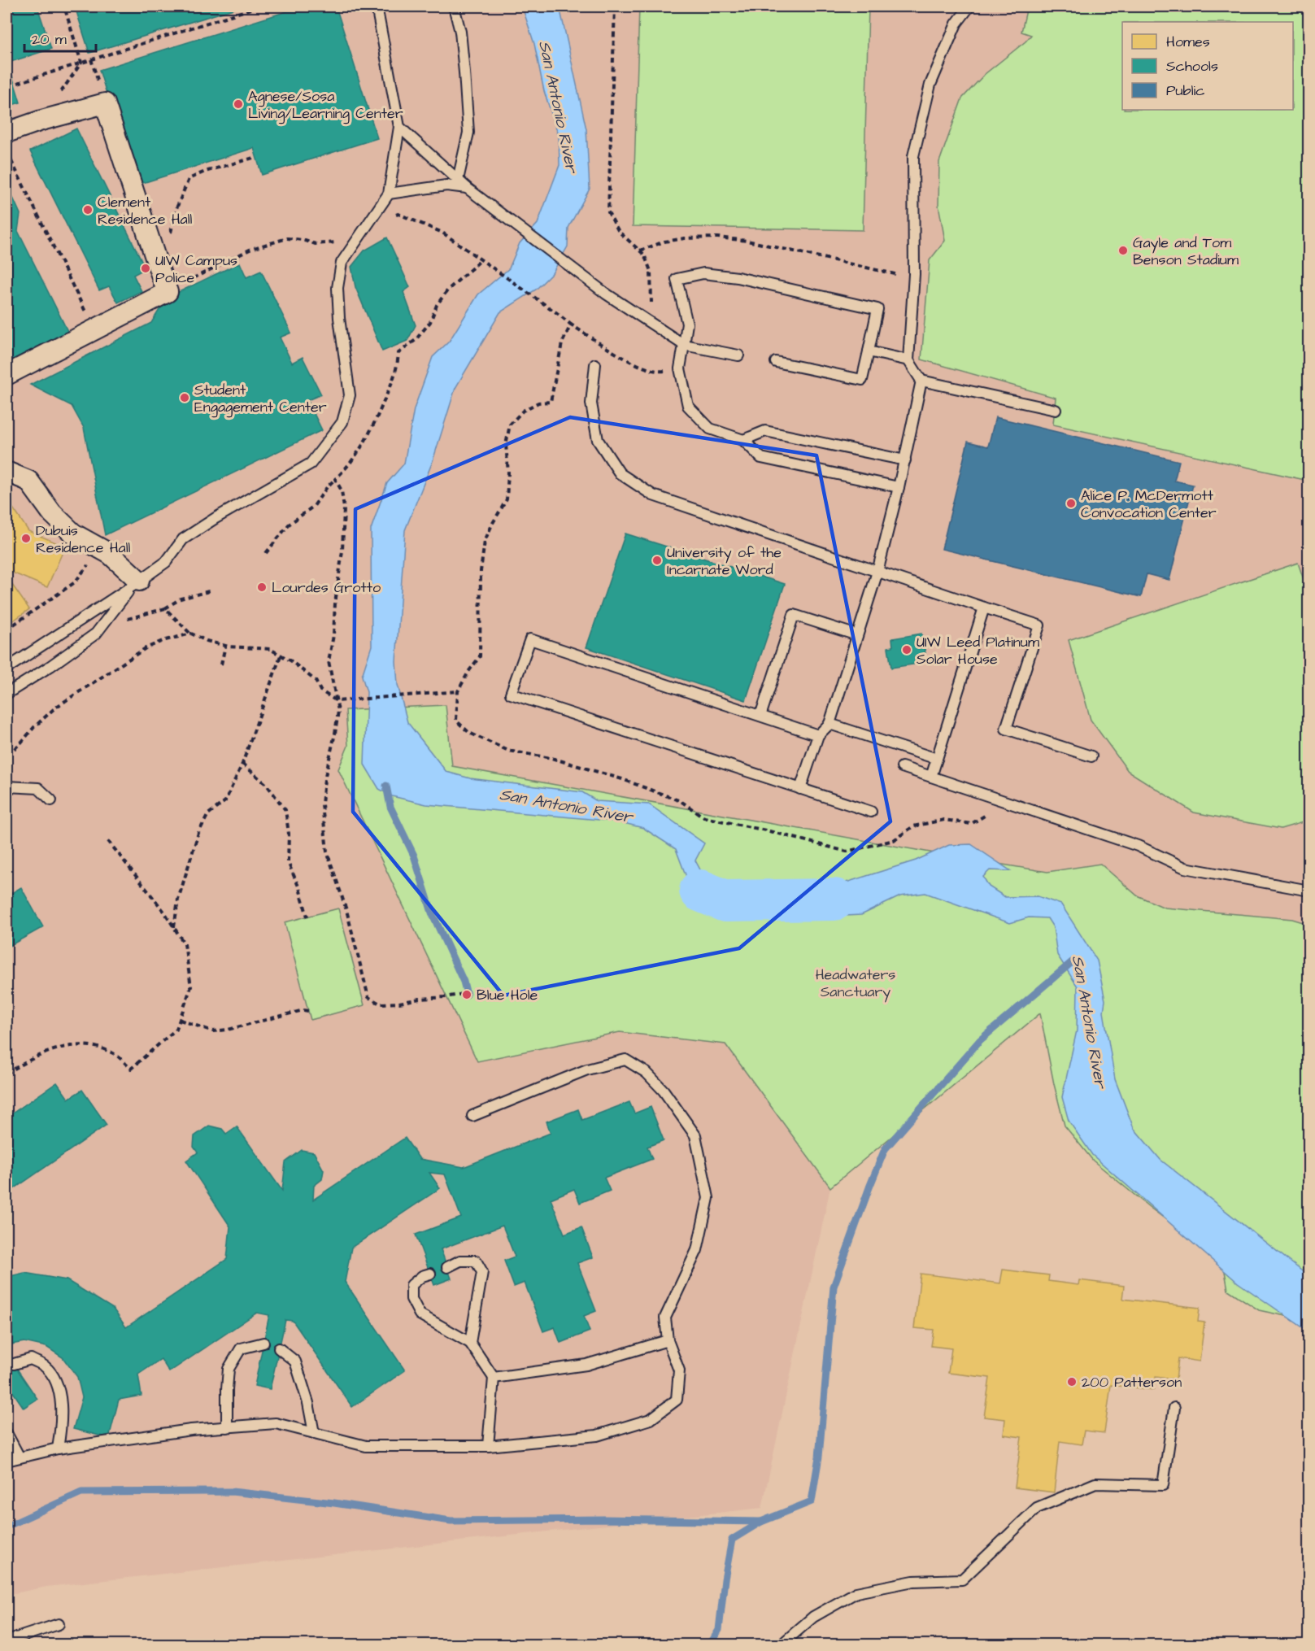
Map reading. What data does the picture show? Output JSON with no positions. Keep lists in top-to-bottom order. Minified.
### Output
{"water":["San Antonio River"],"parks":["Headwaters Sanctuary"],"places":["Agnese/Sosa Living/Learning Center","Clement Residence Hall","Gayle and Tom Benson Stadium","UIW Campus Police","Student Engagement Center","Alice P. McDermott Convocation Center","Dubuis Residence Hall","University of the Incarnate Word","Lourdes Grotto","UIW Leed Platinum Solar House","Blue Hole","200 Patterson"],"legend":["Homes","Schools","Public"],"scale_bar":"20 m"}
